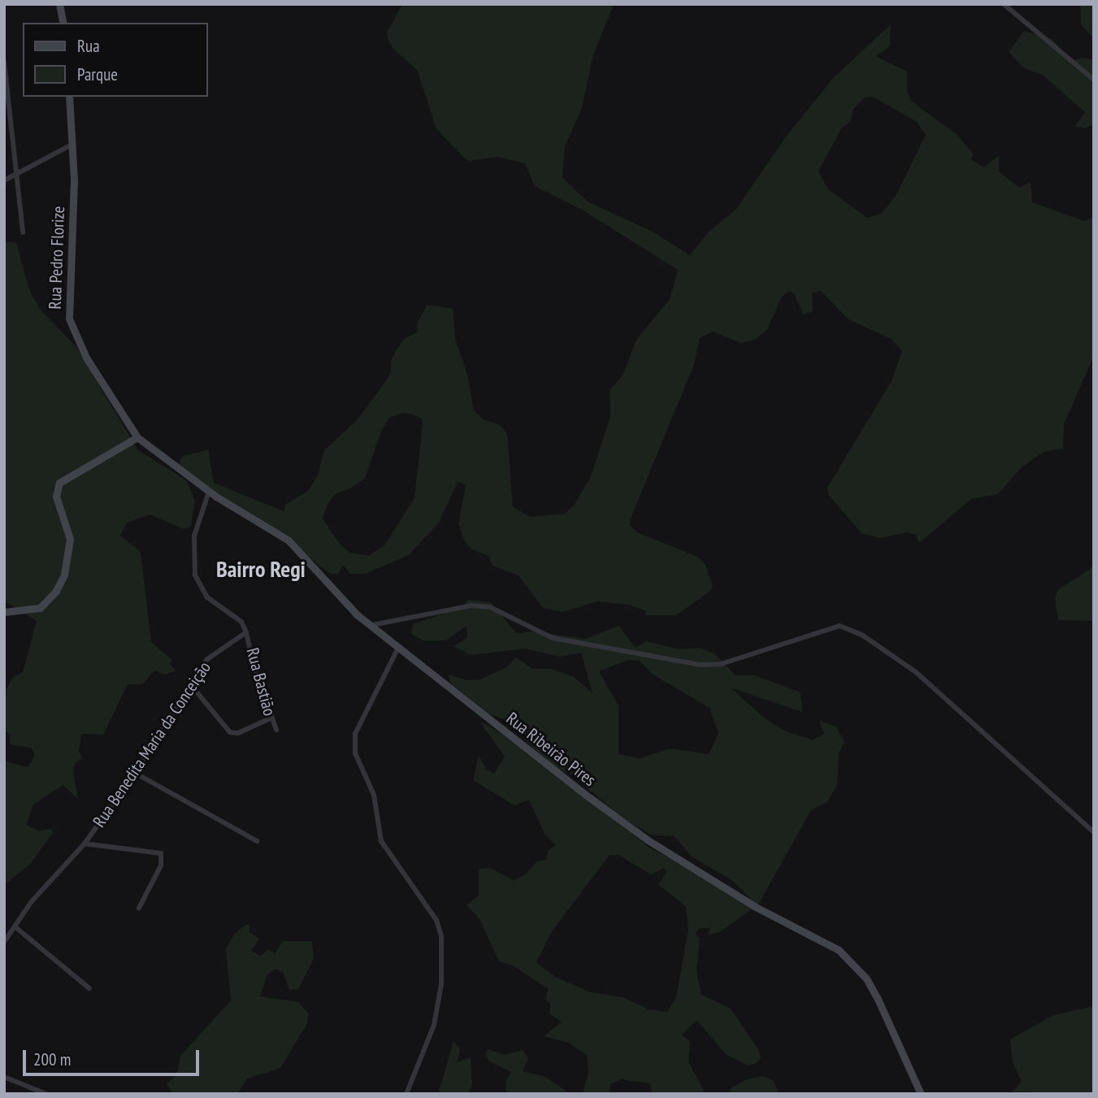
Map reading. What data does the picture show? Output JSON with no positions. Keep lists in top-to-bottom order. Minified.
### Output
{"streets":{"street":["Rua Pedro Florize","Rua Bastião","Rua Benedita Maria da Conceição","Rua Ribeirão Pires"]},"crossings":[["Rua Pedro Florize","Rua Ribeirão Pires"],["Rua Bastião","Rua Benedita Maria da Conceição"]],"districts":["Bairro Regi"],"legend":["Rua","Parque"],"scale_bar":"200 m"}
